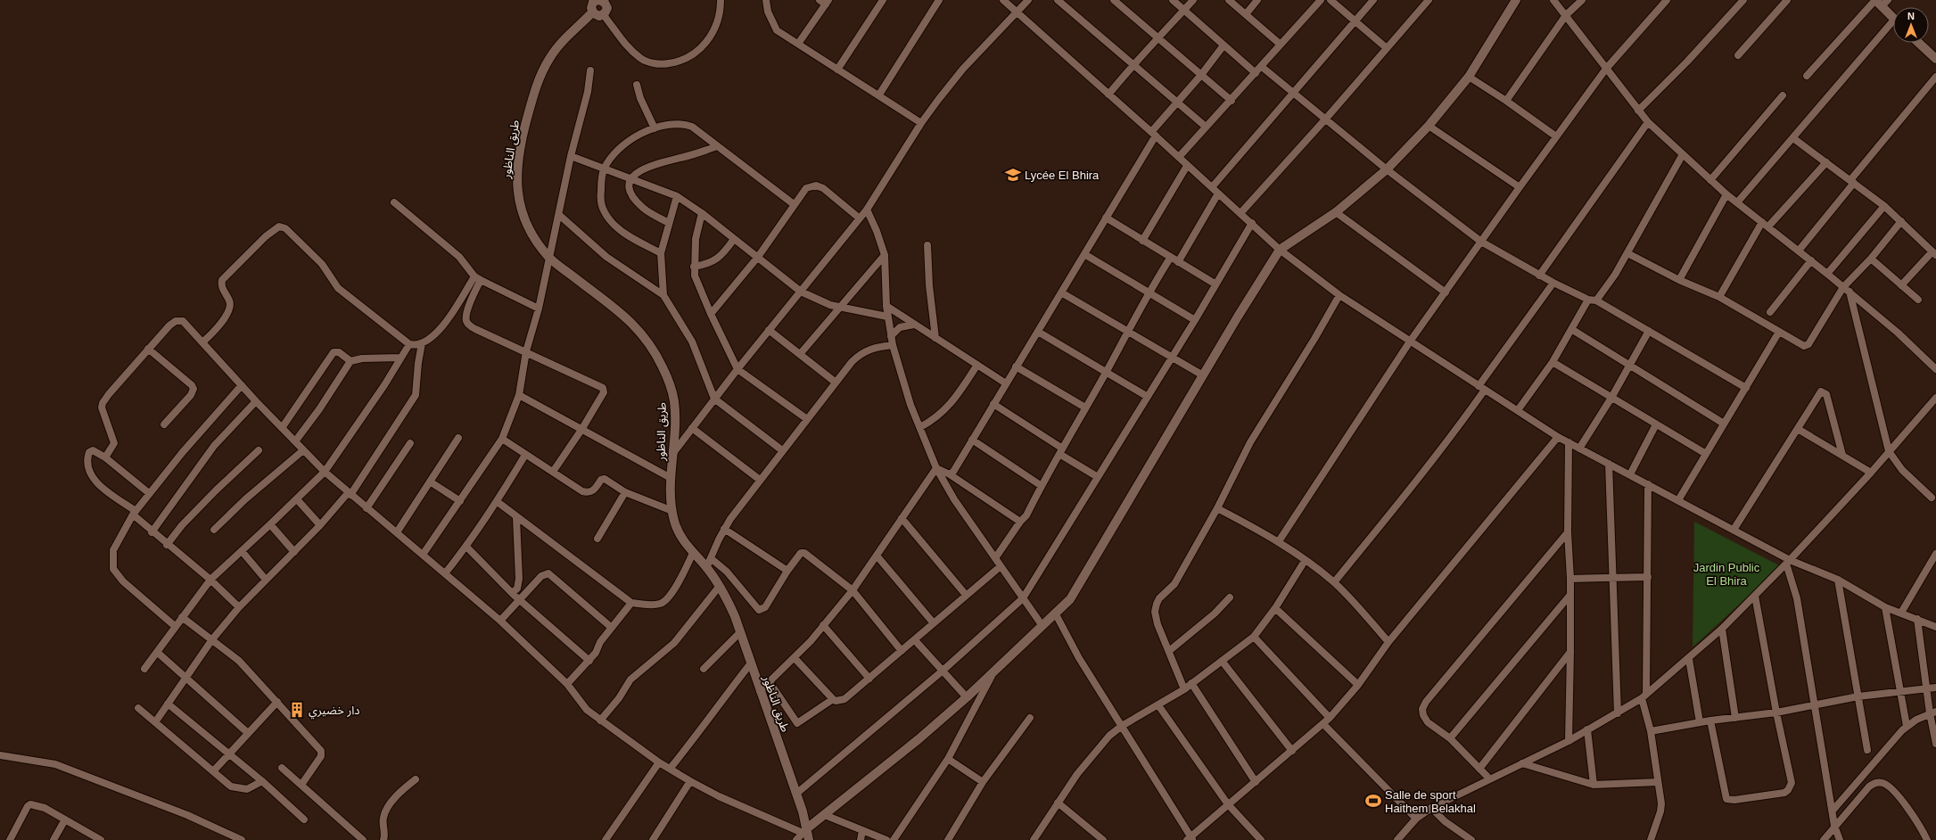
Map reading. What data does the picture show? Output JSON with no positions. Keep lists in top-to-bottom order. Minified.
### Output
{"streets":{"street":["طريق الناظور"]},"parks":["Jardin Public El Bhira"],"places":{"school or university":["Lycée El Bhira"],"building":["دار خضيري"],"sports":["Salle de sport Haithem Belakhal"]},"north":"top"}
